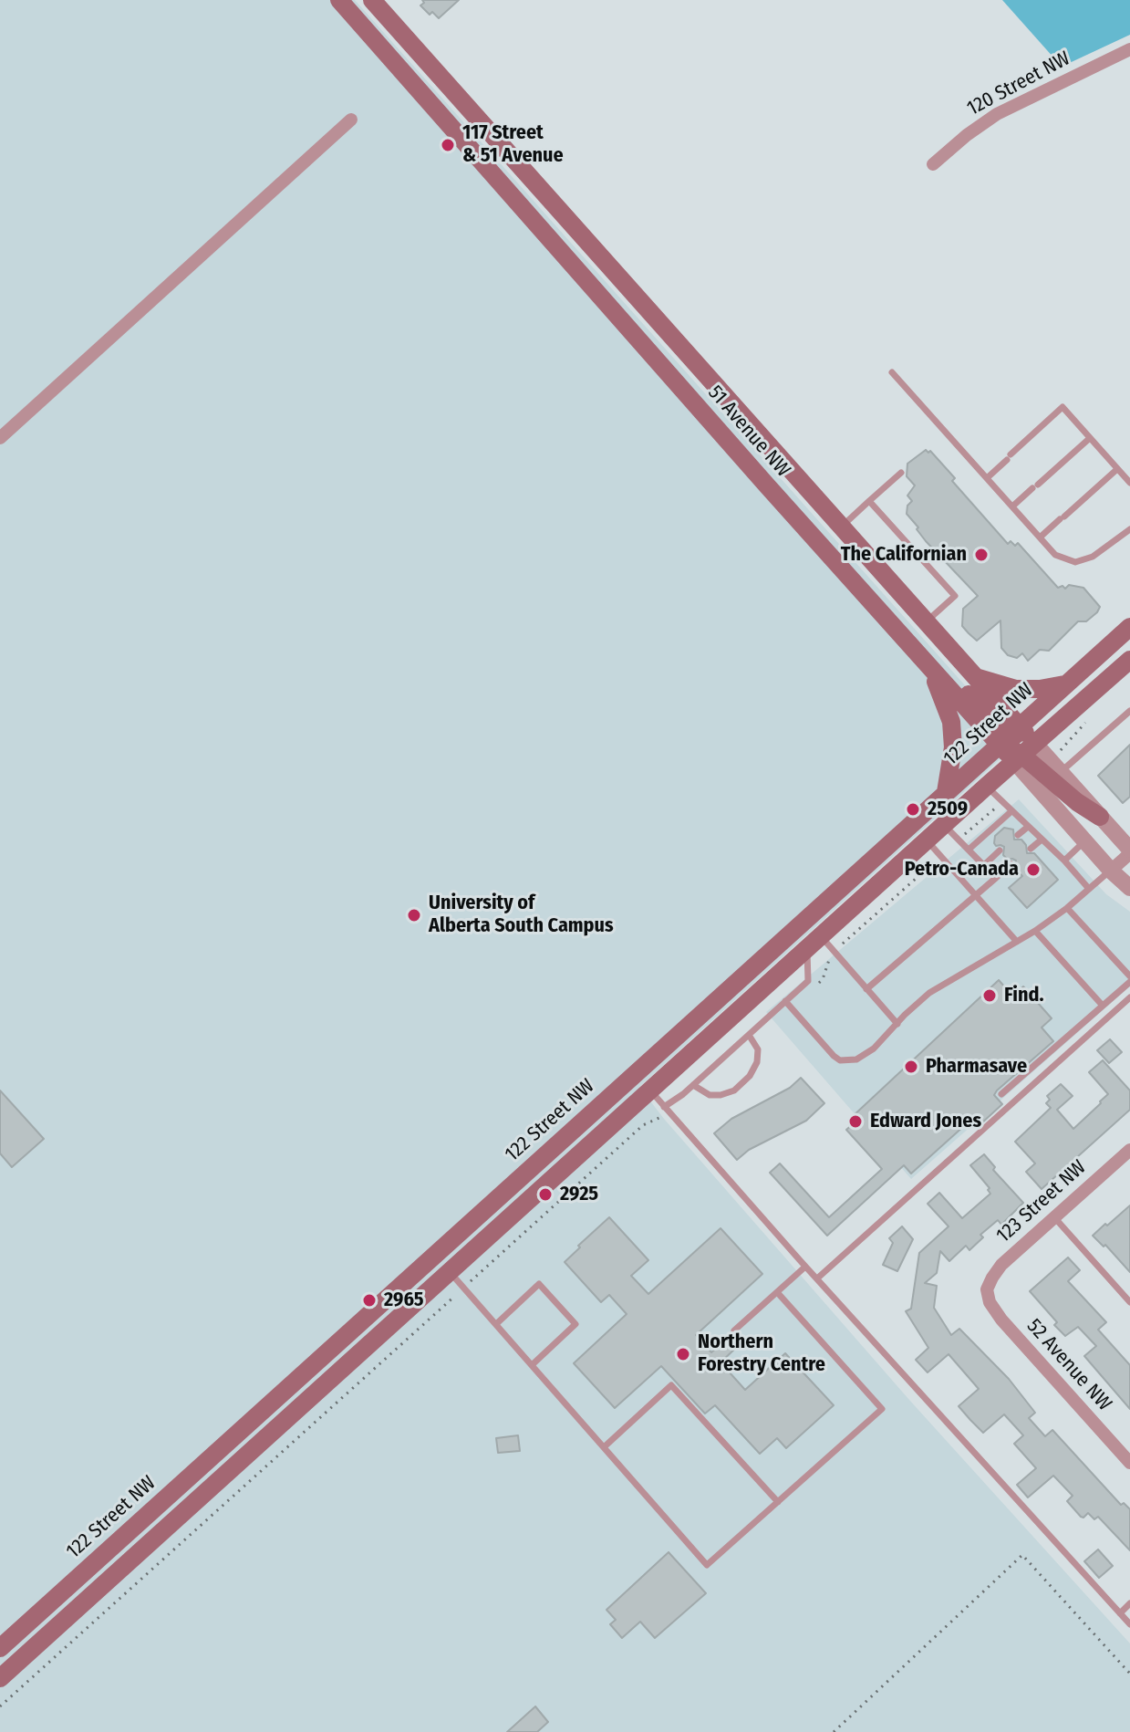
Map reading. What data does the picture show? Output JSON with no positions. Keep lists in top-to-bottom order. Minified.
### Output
{"streets":{"main road":["51 Avenue NW","122 Street NW"],"street":["120 Street NW","123 Street NW","52 Avenue NW"]},"crossings":[["51 Avenue NW","122 Street NW"],["123 Street NW","52 Avenue NW"]],"places":["117 Street & 51 Avenue","The Californian","2509","Petro-Canada","University of Alberta South Campus","Find.","Pharmasave","Edward Jones","2925","2965","Northern Forestry Centre"]}
